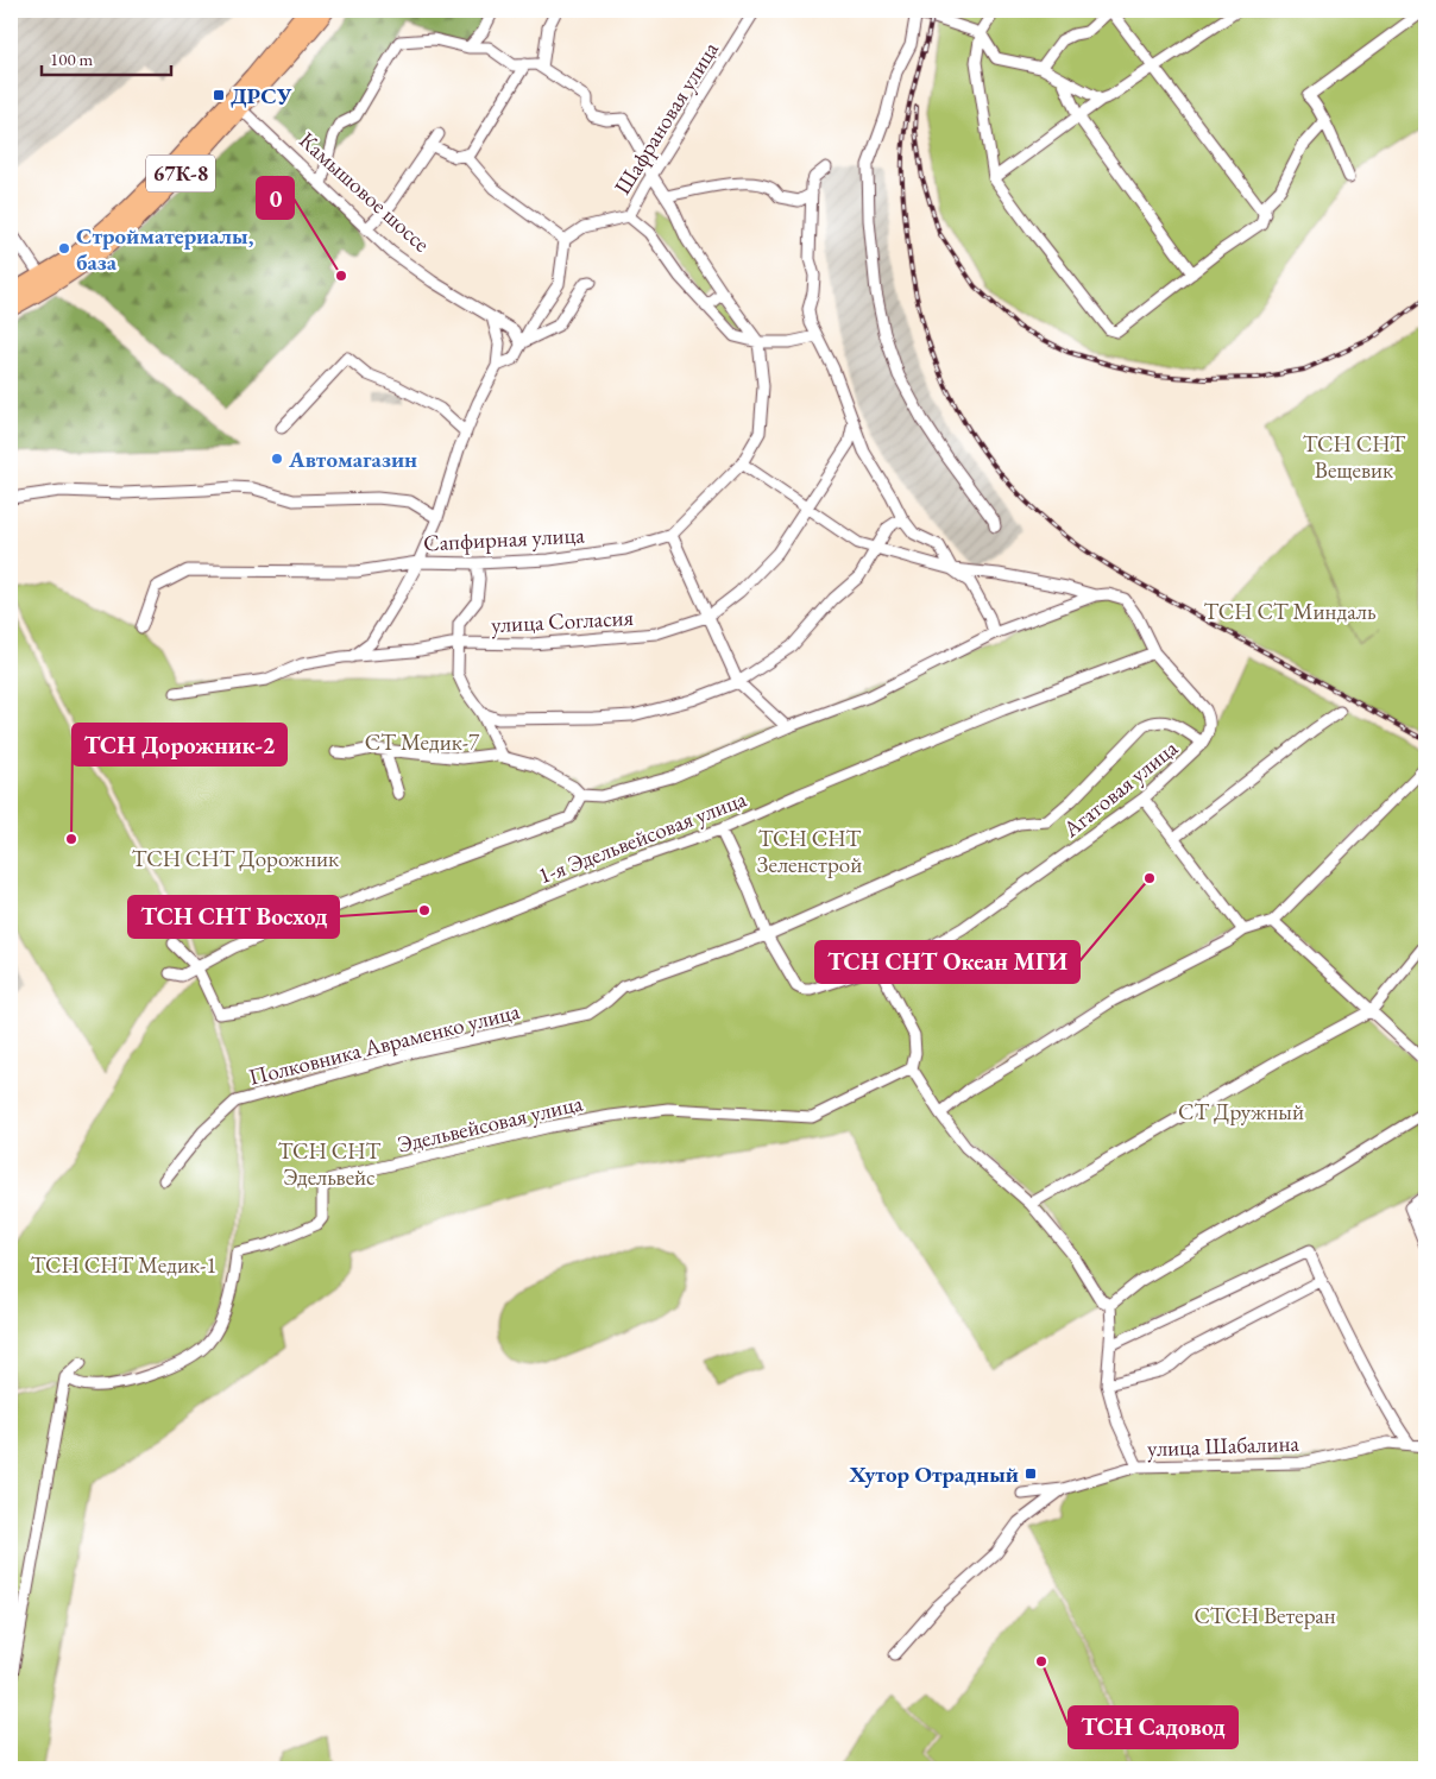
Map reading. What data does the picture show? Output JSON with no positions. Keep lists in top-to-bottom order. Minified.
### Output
{"streets":{"main road":["67К-8"],"street":["Шафрановая улица","Камышовое шоссе","Сапфирная улица","улица Согласия","Агатовая улица","1-я Эдельвейсовая улица","Полковника Авраменко улица","Эдельвейсовая улица","улица Шабалина"]},"crossings":[["67К-8","Камышовое шоссе"],["Агатовая улица","1-я Эдельвейсовая улица"],["Агатовая улица","Полковника Авраменко улица"]],"parks":["ТСН СНТ Вещевик","ТСН СТ Миндаль","СТ Медик-7","ТСН СНТ Зеленстрой","ТСН СНТ Дорожник","СТ Дружный","ТСН СНТ Эдельвейс","ТСН СНТ Медик-1","СТСН Ветеран"],"places":{"transit":["ДРСУ","Хутор Отрадный"],"other":["Стройматериалы, база","0","Автомагазин","ТСН Дорожник-2","ТСН СНТ Океан МГИ","ТСН СНТ Восход","ТСН Садовод"]},"scale_bar":"100 m"}
